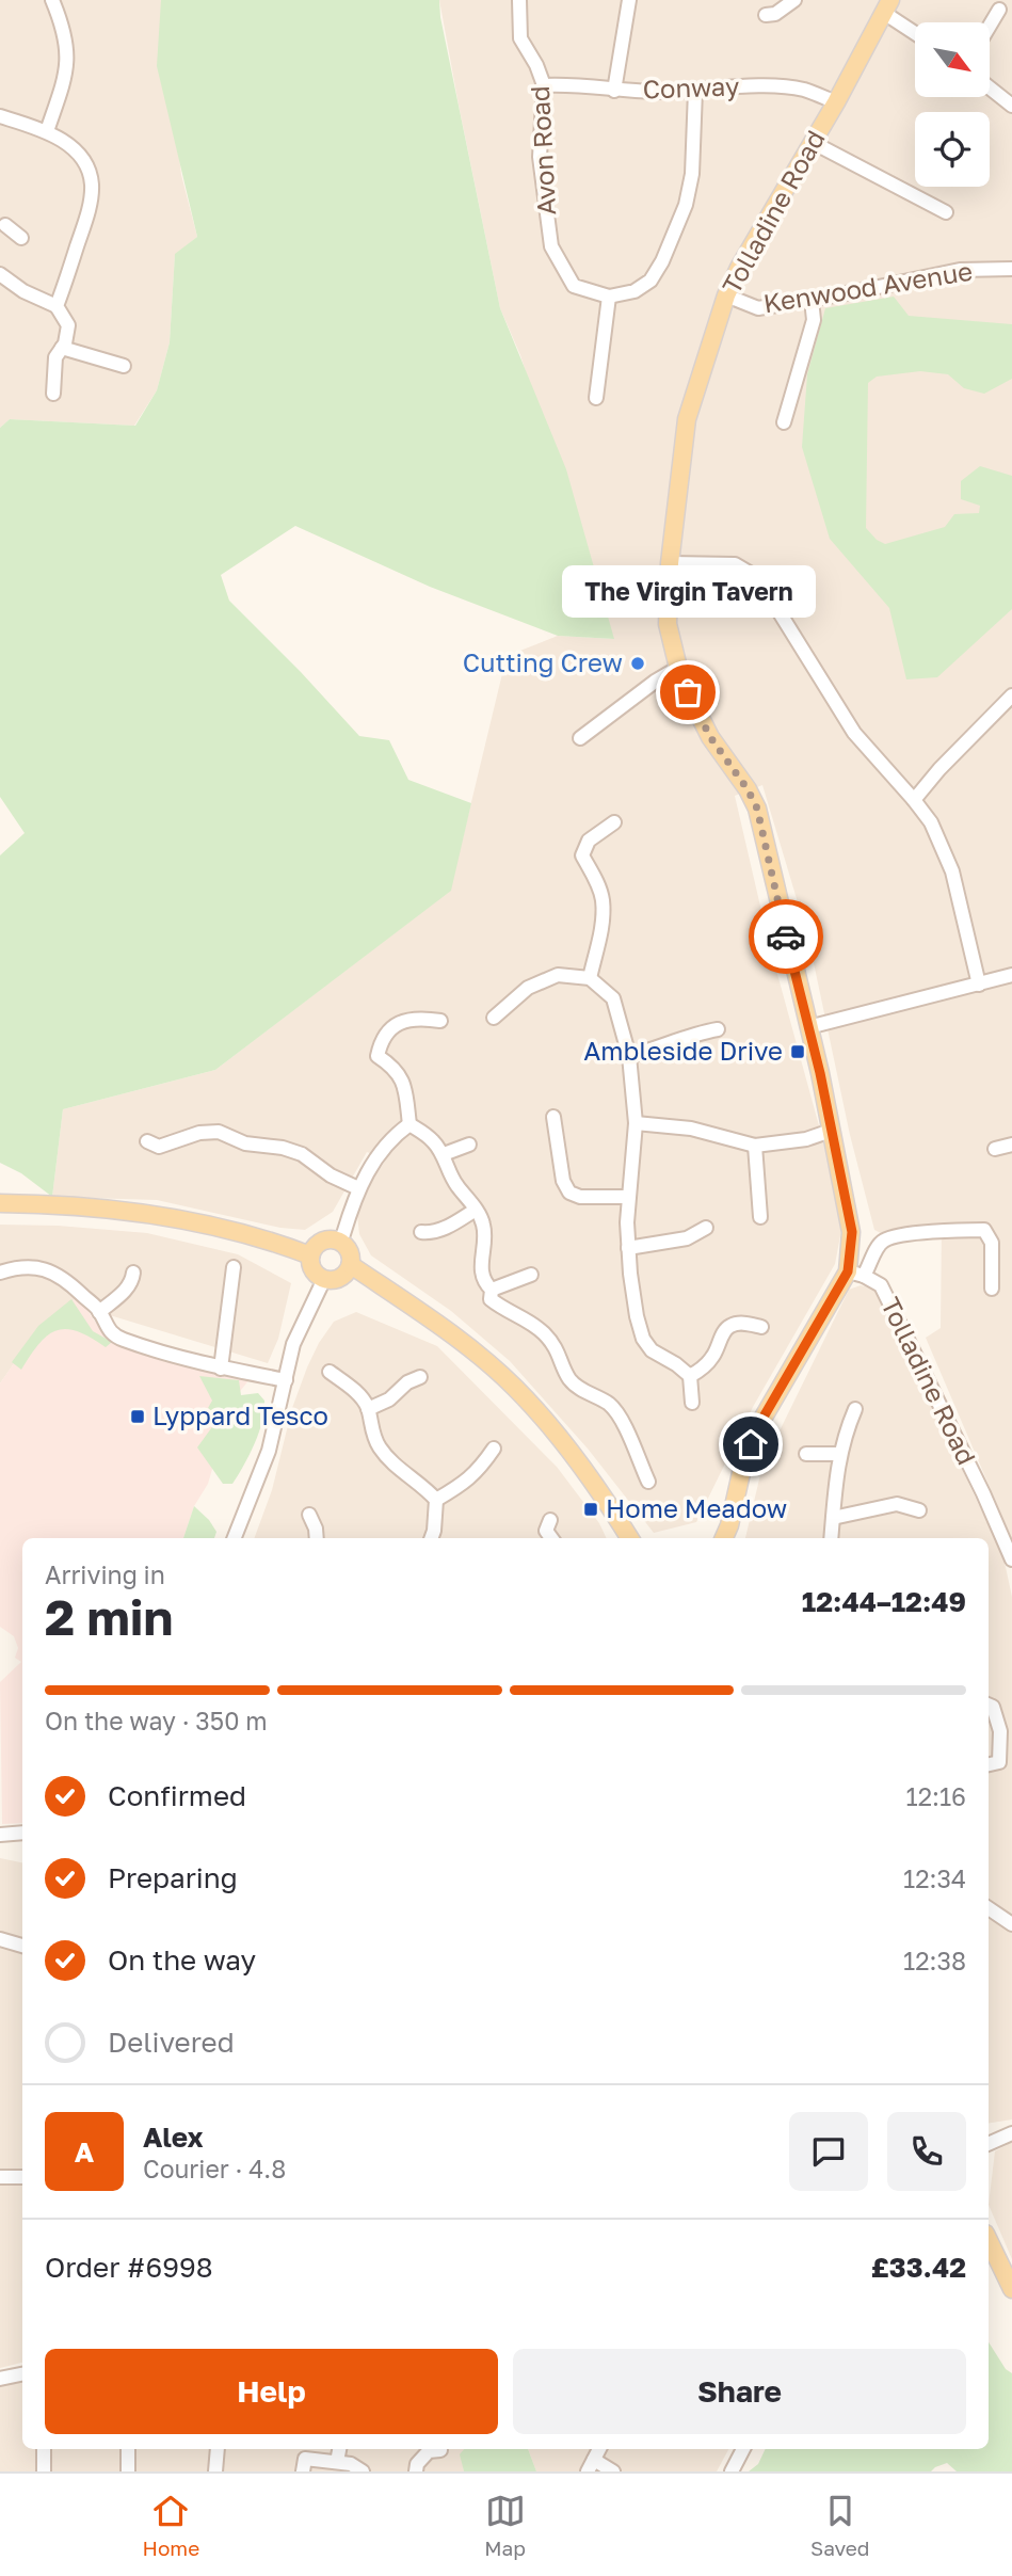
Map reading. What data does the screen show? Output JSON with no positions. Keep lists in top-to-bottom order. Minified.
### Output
{"streets":{"main road":["Tolladine Road"],"street":["Conway","Avon Road","Kenwood Avenue"]},"crossings":[["Conway","Avon Road"],["Conway","Tolladine Road"],["Tolladine Road","Kenwood Avenue"]],"places":{"other":["Cutting Crew","The Virgin Tavern"],"transit":["Ambleside Drive","Lyppard Tesco","Home Meadow"]},"north":"bottom right","page":{"bubble":"The Virgin Tavern","heading":["2 min","Arriving in","12:44–12:49"],"panel":["Alex","Courier · 4.8","Order #6998","£33.42"],"bar":"On the way · 350 m","list":[["Confirmed","12:16"],["Preparing","12:34"],["On the way","12:38"],"Delivered"],"round":"A","buttons":["Help","Share"],"tabs":["Home","Map","Saved"]}}
